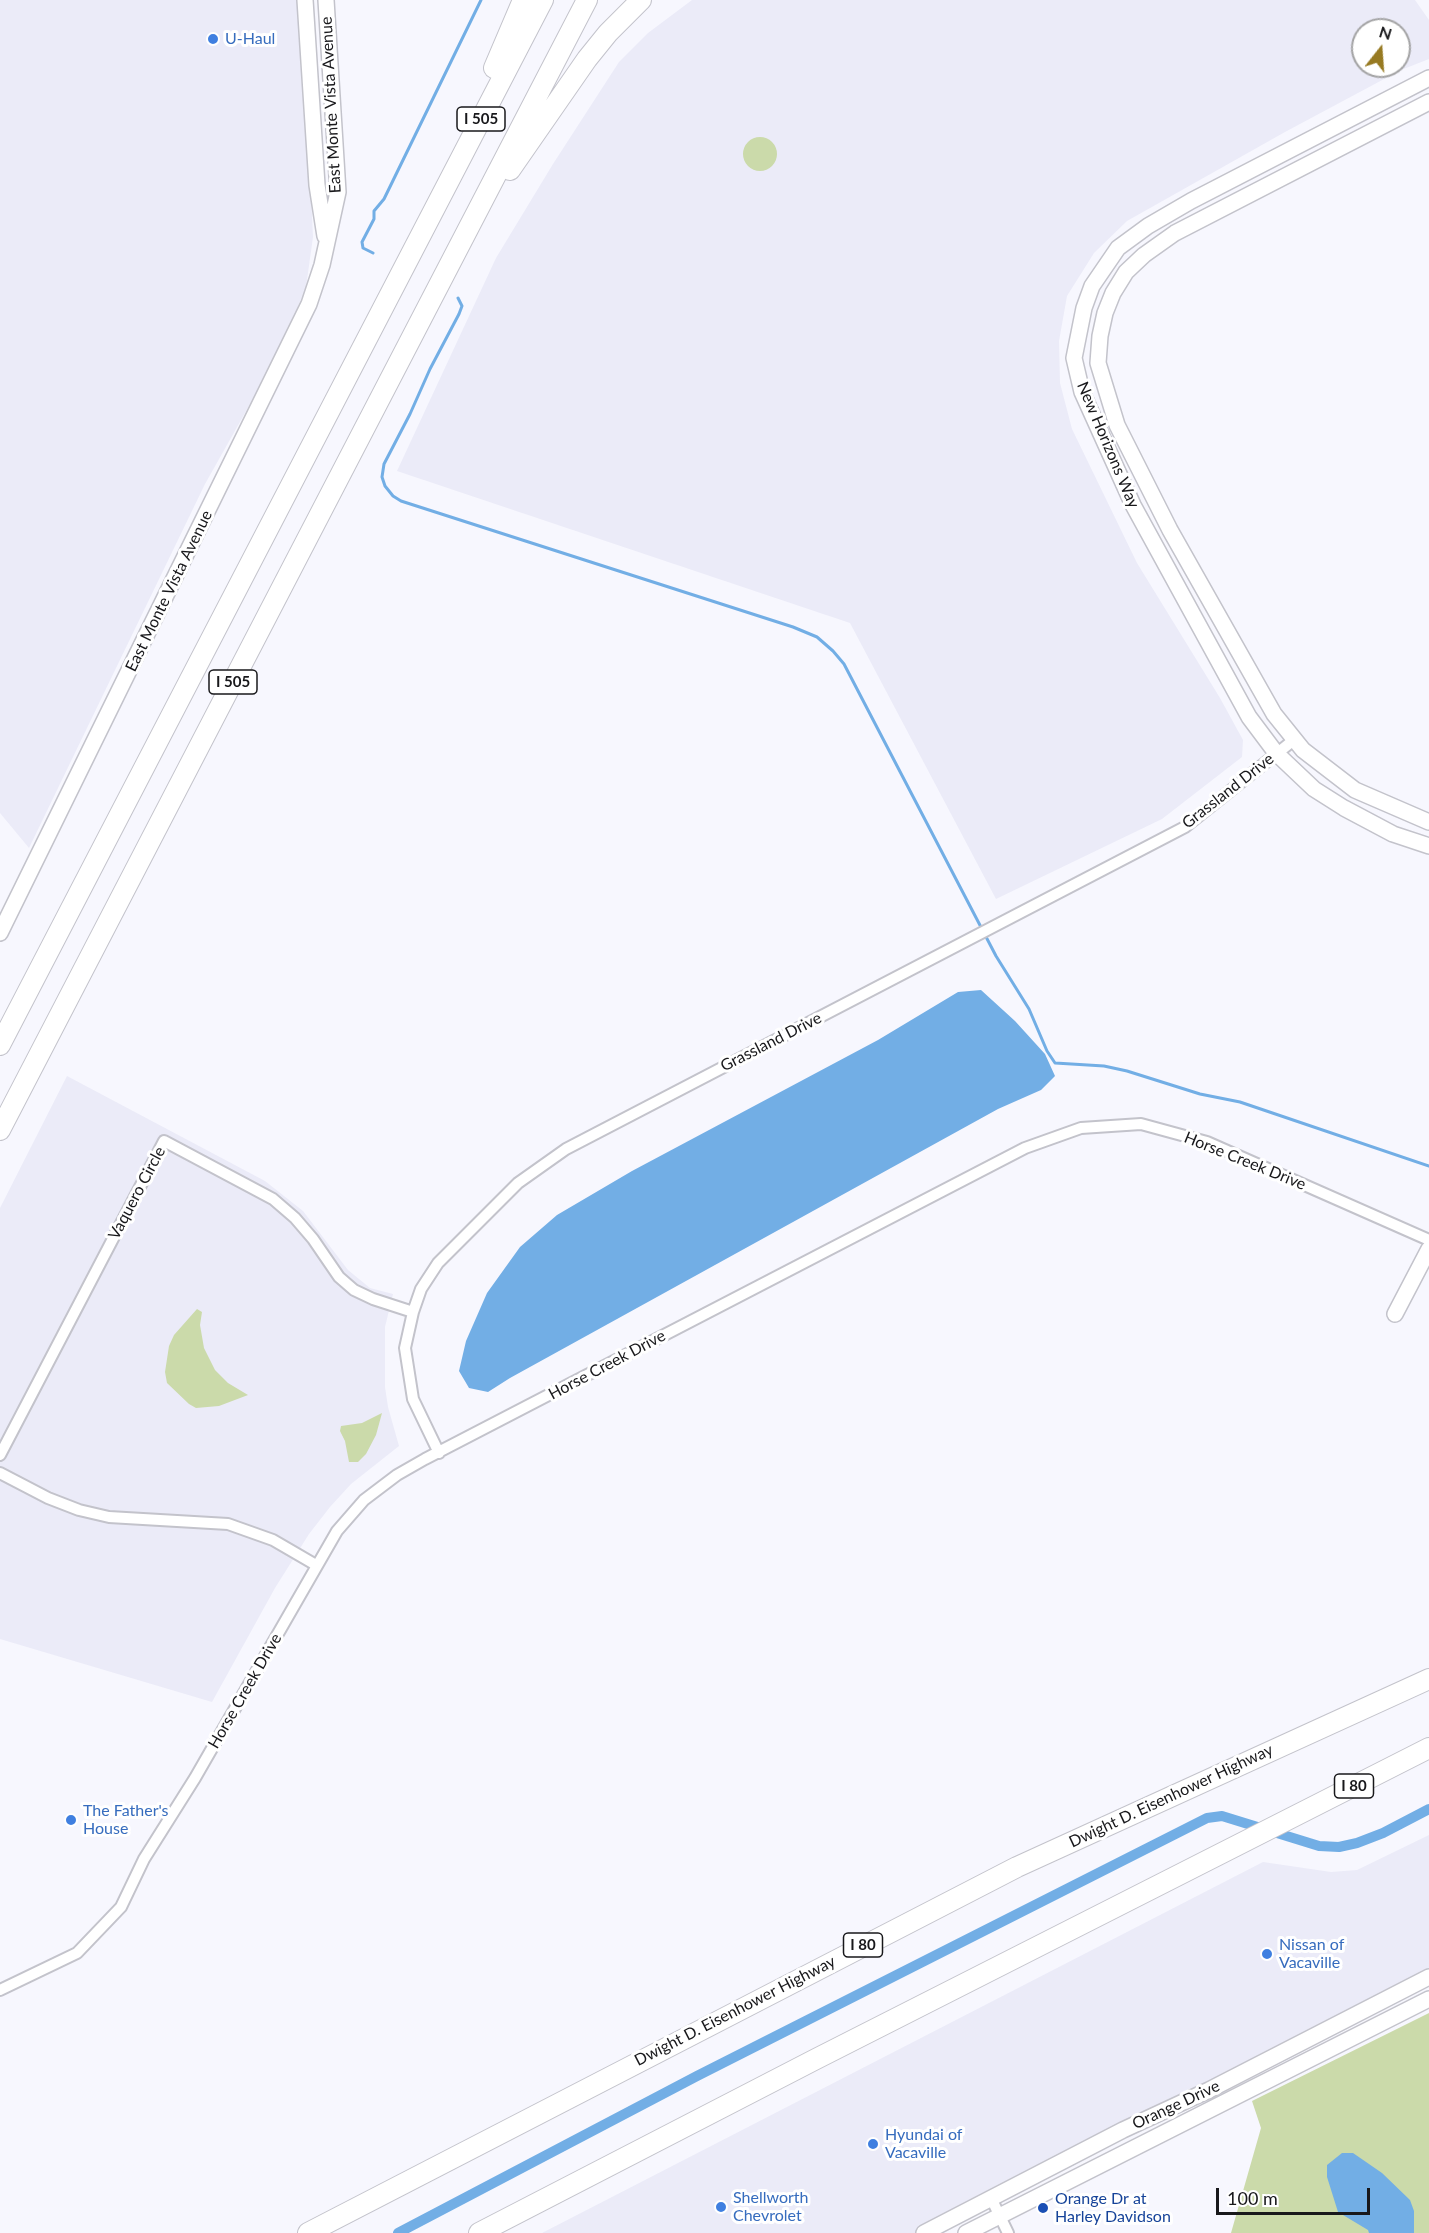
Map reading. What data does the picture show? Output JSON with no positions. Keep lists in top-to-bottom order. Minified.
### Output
{"streets":{"highway":["I 505","I 80","Dwight D. Eisenhower Highway"],"street":["East Monte Vista Avenue","New Horizons Way","Grassland Drive","Horse Creek Drive","Vaquero Circle","Orange Drive"]},"crossings":[["New Horizons Way","Grassland Drive"],["Grassland Drive","Horse Creek Drive"],["Grassland Drive","Vaquero Circle"]],"places":["U-Haul","The Father's House","Nissan of Vacaville","Hyundai of Vacaville","Shellworth Chevrolet","Orange Dr at Harley Davidson"],"scale_bar":"100 m","north":"top"}
